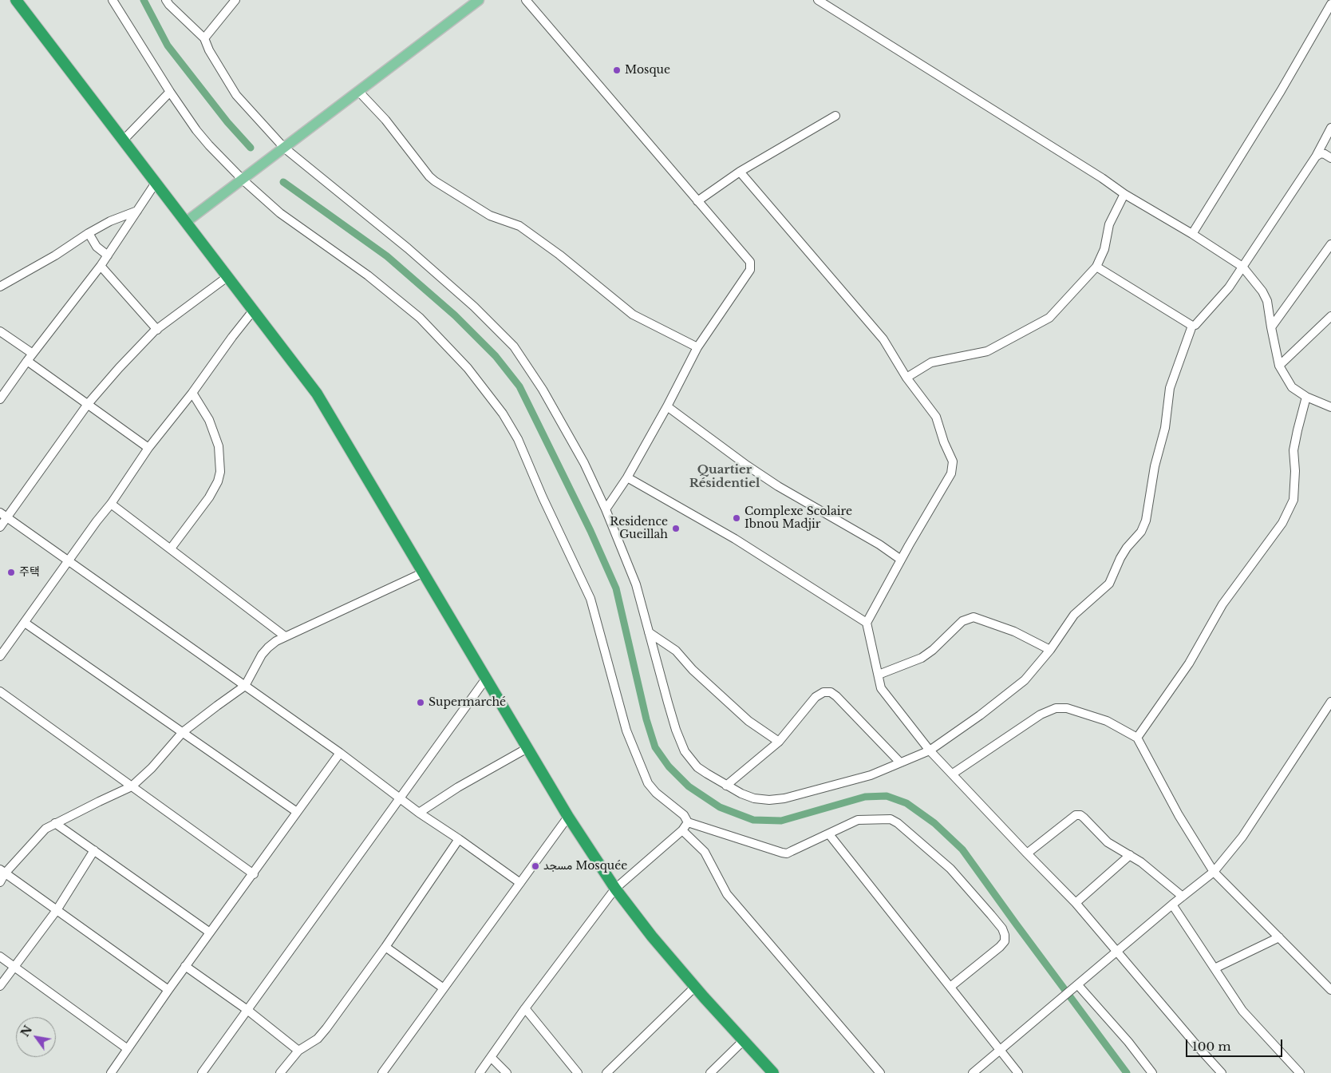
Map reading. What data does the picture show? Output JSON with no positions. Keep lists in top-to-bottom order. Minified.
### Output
{"districts":["Quartier Résidentiel"],"places":["Mosque","Complexe Scolaire Ibnou Madjir","Residence Gueillah","주택","Supermarché","مسجد Mosquée"],"scale_bar":"100 m","north":"top left"}
